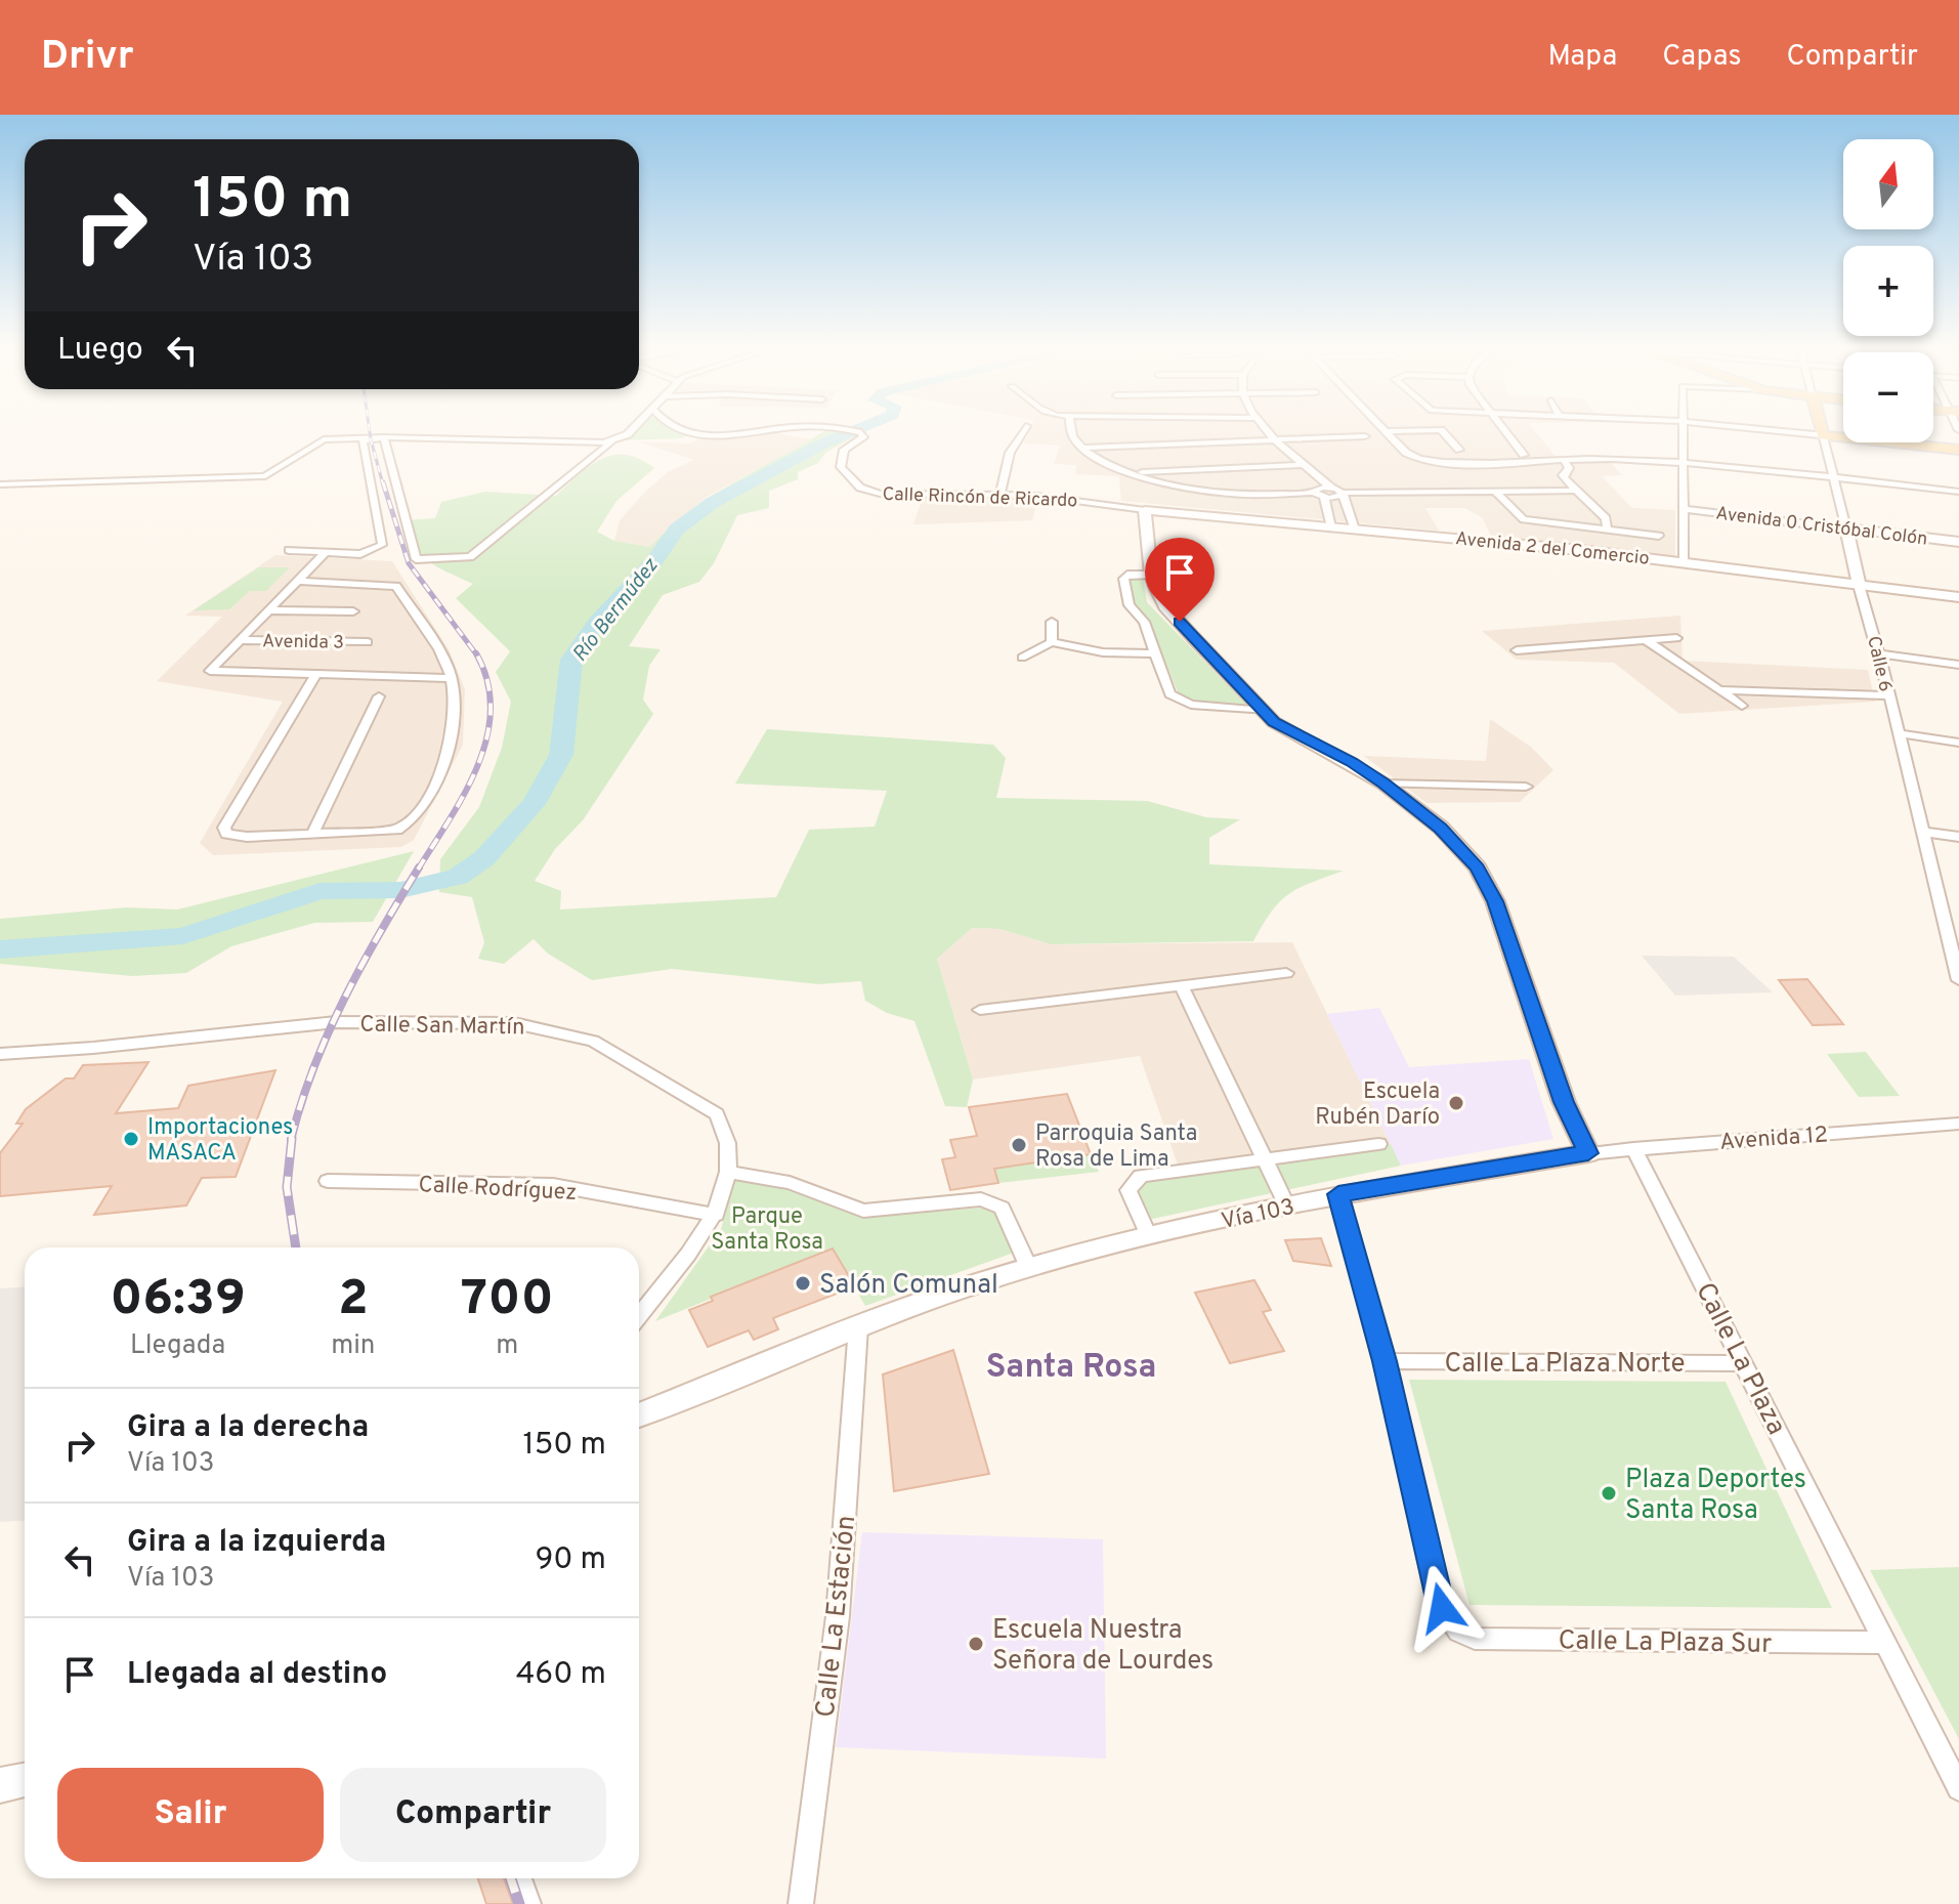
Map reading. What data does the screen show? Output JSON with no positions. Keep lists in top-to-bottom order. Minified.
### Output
{"streets":{"main road":["Avenida 0 Cristóbal Colón","Avenida 2 del Comercio","Calle 6","Vía 103"],"street":["Calle Rincón de Ricardo","Avenida 3","Calle San Martín","Avenida 12","Calle Rodríguez","Calle La Plaza","Calle La Plaza Norte","Calle La Estación","Calle La Plaza Sur"]},"crossings":[["Calle Rincón de Ricardo","Avenida 2 del Comercio"],["Avenida 0 Cristóbal Colón","Calle 6"],["Avenida 2 del Comercio","Calle 6"],["Calle San Martín","Calle Rodríguez"],["Avenida 12","Vía 103"],["Avenida 12","Calle La Plaza"],["Vía 103","Calle La Estación"],["Calle La Plaza","Calle La Plaza Norte"],["Calle La Plaza","Calle La Plaza Sur"],["Calle La Plaza Norte","Calle La Plaza Sur"]],"districts":["Santa Rosa"],"water":["Río Bermúdez"],"parks":["Parque Santa Rosa"],"places":["Escuela Rubén Darío","Importaciones MASACA","Parroquia Santa Rosa de Lima","Salón Comunal","Plaza Deportes Santa Rosa","Escuela Nuestra Señora de Lourdes"],"north":"top","page":{"header":"Drivr","nav":["Mapa","Capas","Compartir"],"map_buttons":["+","−"],"turn":["150 m","Vía 103"],"then":"Luego","eta":["06:39","Llegada","2","min","700","m"],"list":[{"name":"Gira a la derecha","note":"Vía 103","value":"150 m"},{"name":"Gira a la izquierda","note":"Vía 103","value":"90 m"},{"name":"Llegada al destino","value":"460 m"}],"buttons":["Salir","Compartir"]}}
